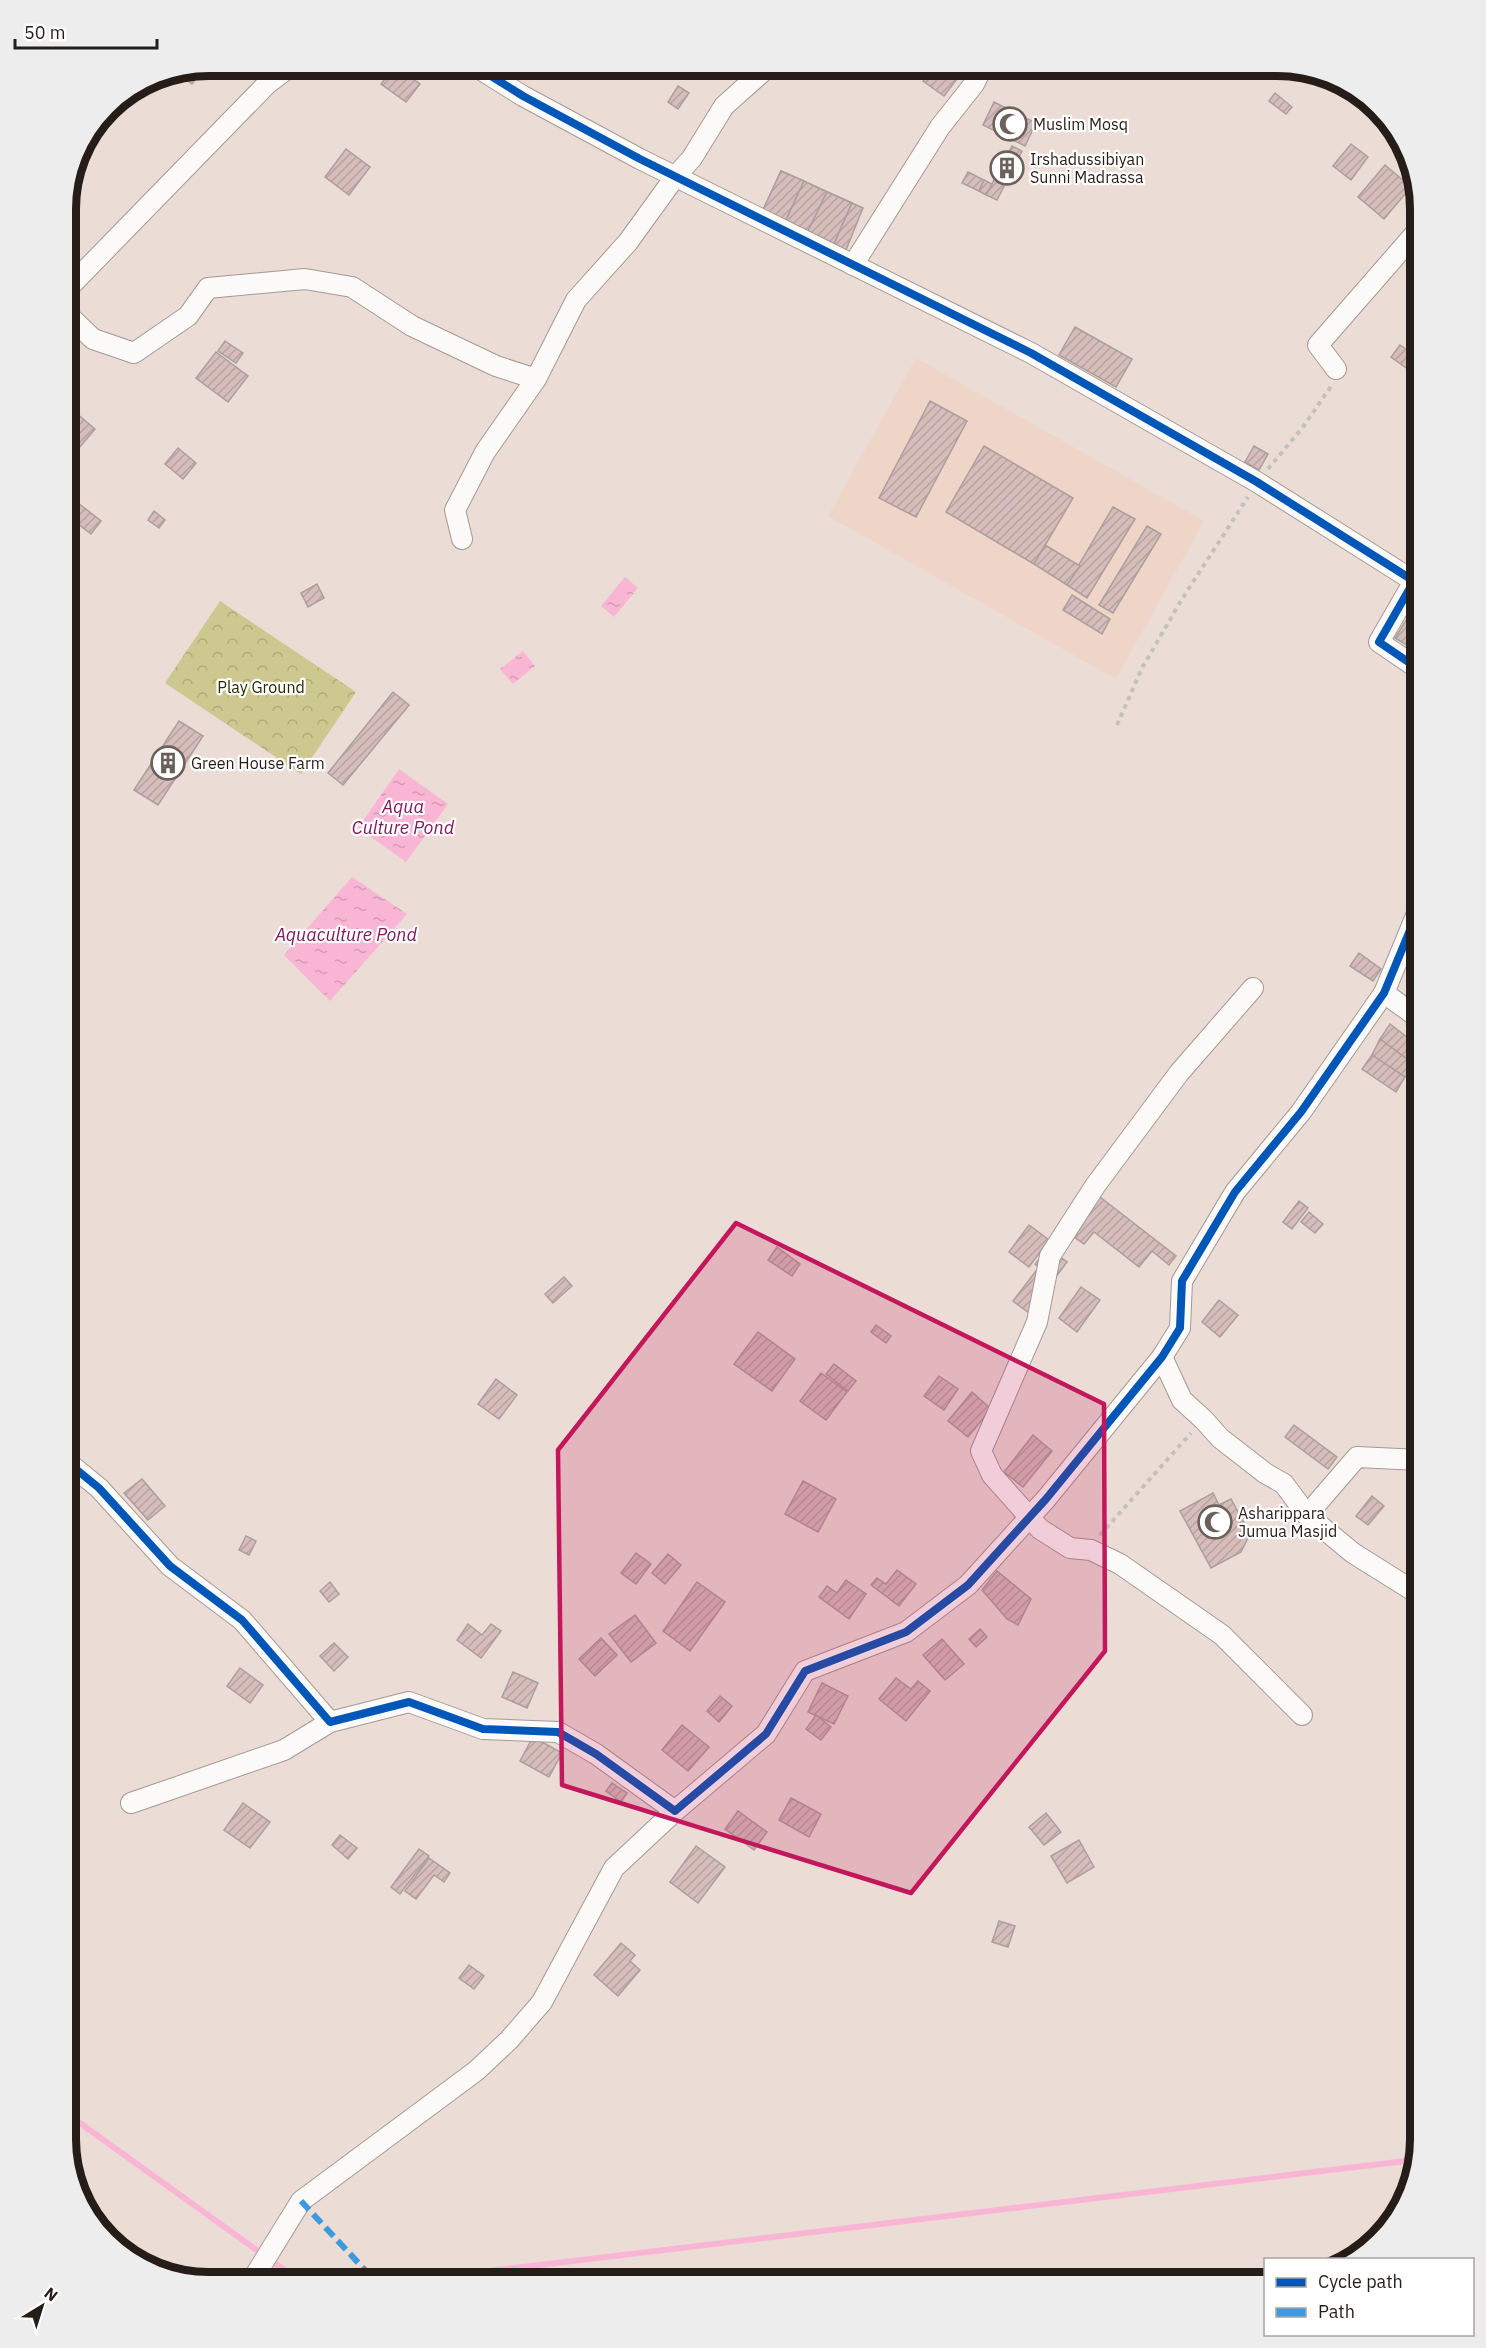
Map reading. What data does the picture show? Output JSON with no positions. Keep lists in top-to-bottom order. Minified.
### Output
{"water":["Aqua Culture Pond","Aquaculture Pond"],"parks":["Play Ground"],"places":{"mosque":["Muslim Mosq","Asharippara Jumua Masjid"],"building":["Irshadussibiyan Sunni Madrassa","Green House Farm"]},"legend":["Cycle path","Path"],"scale_bar":"50 m","north":"top right"}
